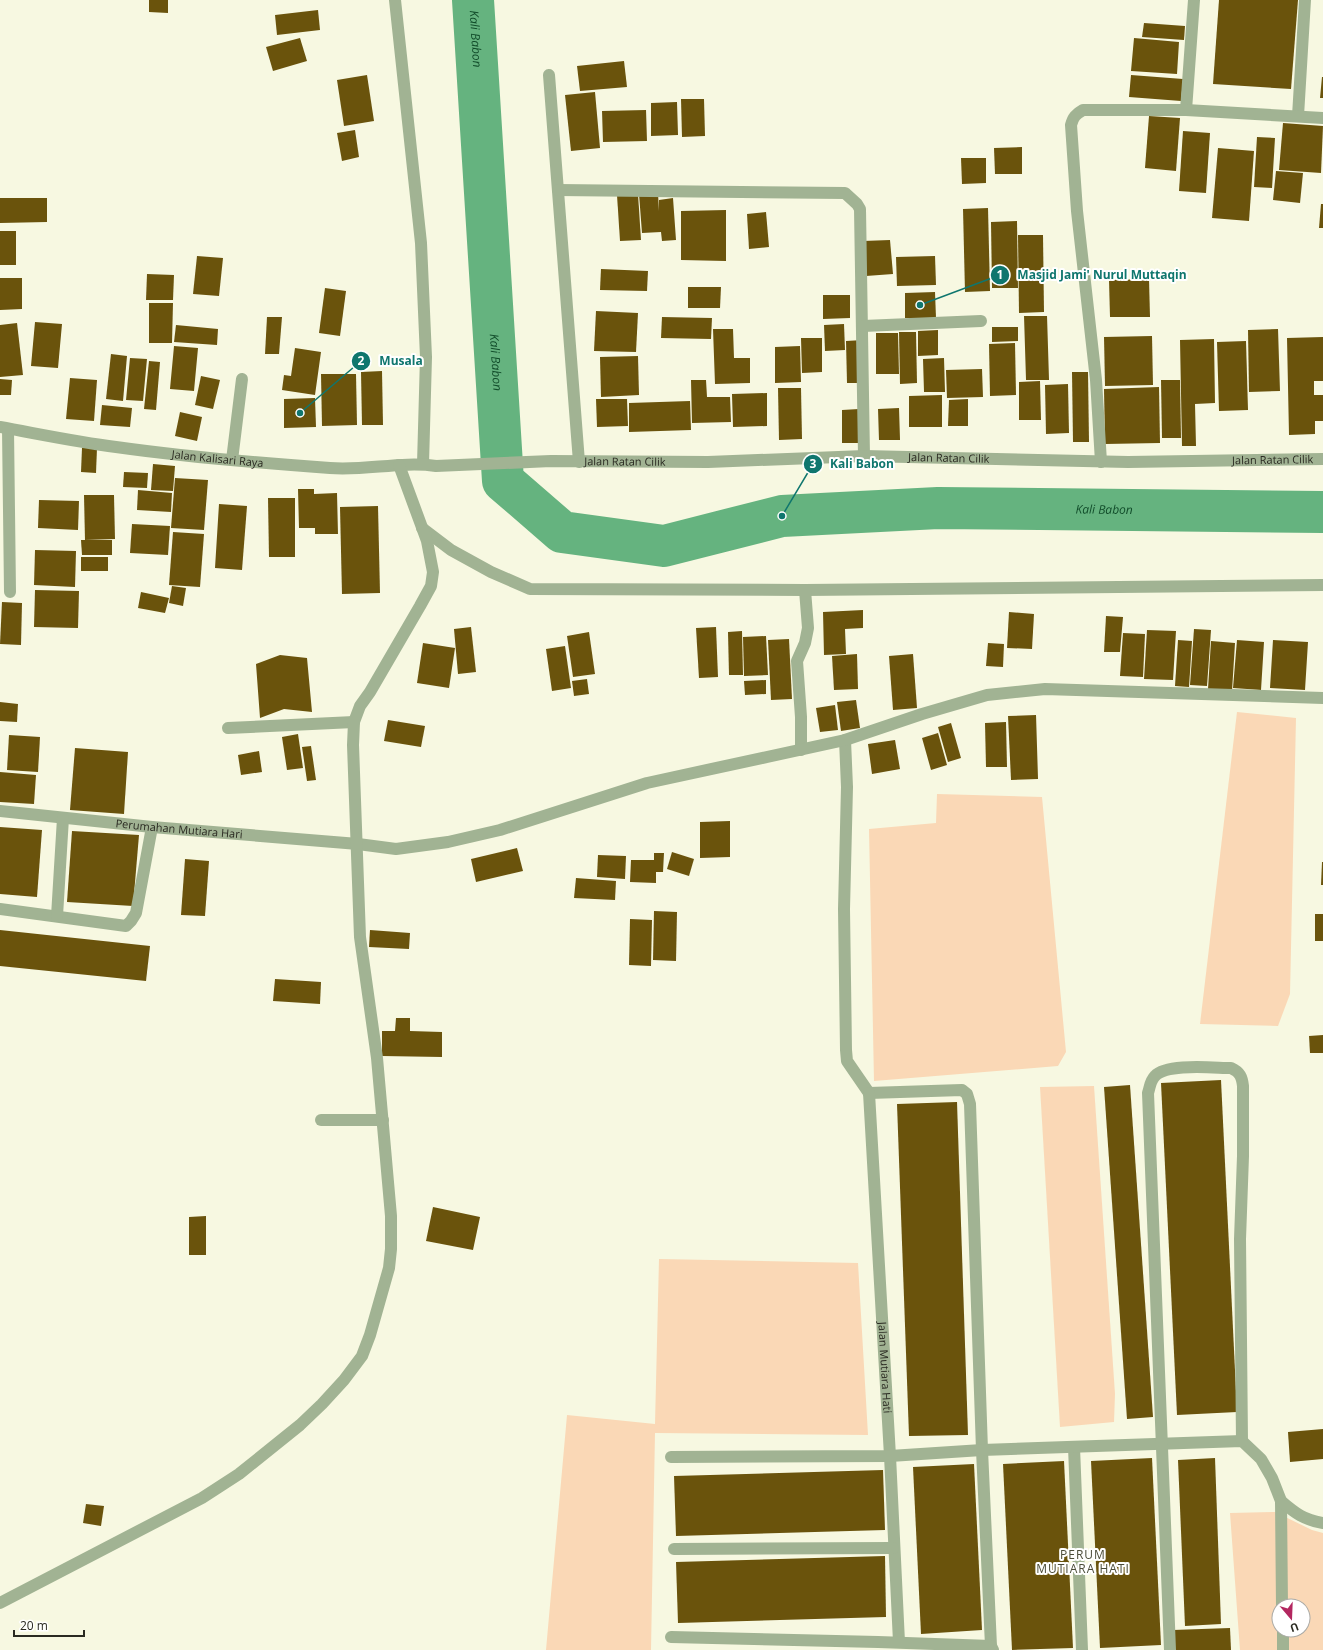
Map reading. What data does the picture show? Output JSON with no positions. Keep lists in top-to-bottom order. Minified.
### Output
{"streets":{"street":["Jalan Kalisari Raya","Jalan Ratan Cilik","Perumahan Mutiara Hari","Jalan Mutiara Hati"]},"crossings":[["Jalan Kalisari Raya","Jalan Ratan Cilik"]],"districts":["PERUM MUTIARA HATI"],"water":["Kali Babon"],"places":["Masjid Jami' Nurul Muttaqin","Musala","Kali Babon"],"scale_bar":"20 m","north":"bottom"}
